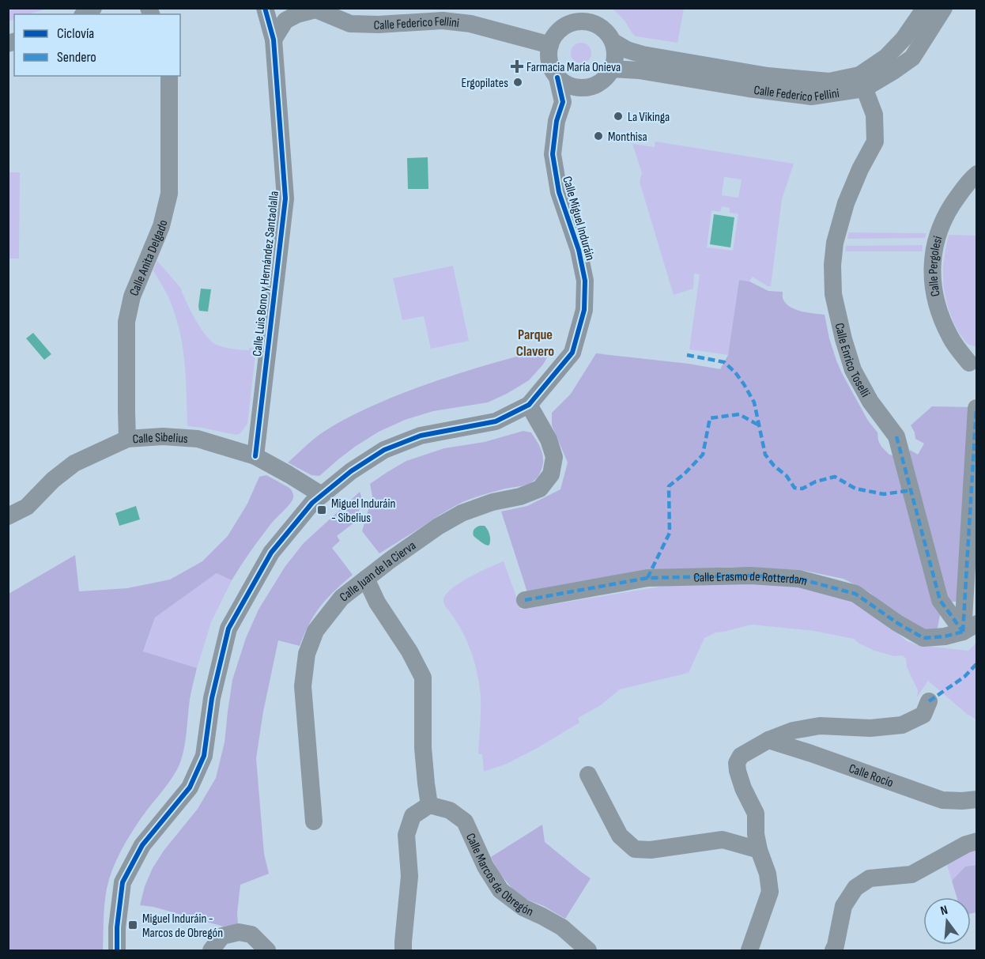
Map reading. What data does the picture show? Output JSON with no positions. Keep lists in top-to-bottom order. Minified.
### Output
{"streets":{"street":["Calle Federico Fellini","Calle Miguel Induráin","Calle Anita Delgado","Calle Pergolesi","Calle Luis Bono y Hernández Santaolalla","Calle Enrico Toselli","Calle Sibelius","Calle Juan de la Cierva","Calle Erasmo de Rotterdam","Calle Rocío","Calle Marcos de Obregón"]},"crossings":[["Calle Federico Fellini","Calle Enrico Toselli"],["Calle Miguel Induráin","Calle Sibelius"],["Calle Miguel Induráin","Calle Juan de la Cierva"],["Calle Anita Delgado","Calle Sibelius"],["Calle Luis Bono y Hernández Santaolalla","Calle Sibelius"],["Calle Enrico Toselli","Calle Erasmo de Rotterdam"]],"districts":["Parque Clavero"],"places":{"health":["Farmacia María Onieva"],"other":["Ergopilates","La Vikinga","Monthisa"],"transit":["Miguel Induráin - Sibelius","Miguel Induráin - Marcos de Obregón"]},"legend":["Ciclovía","Sendero"],"north":"top"}
